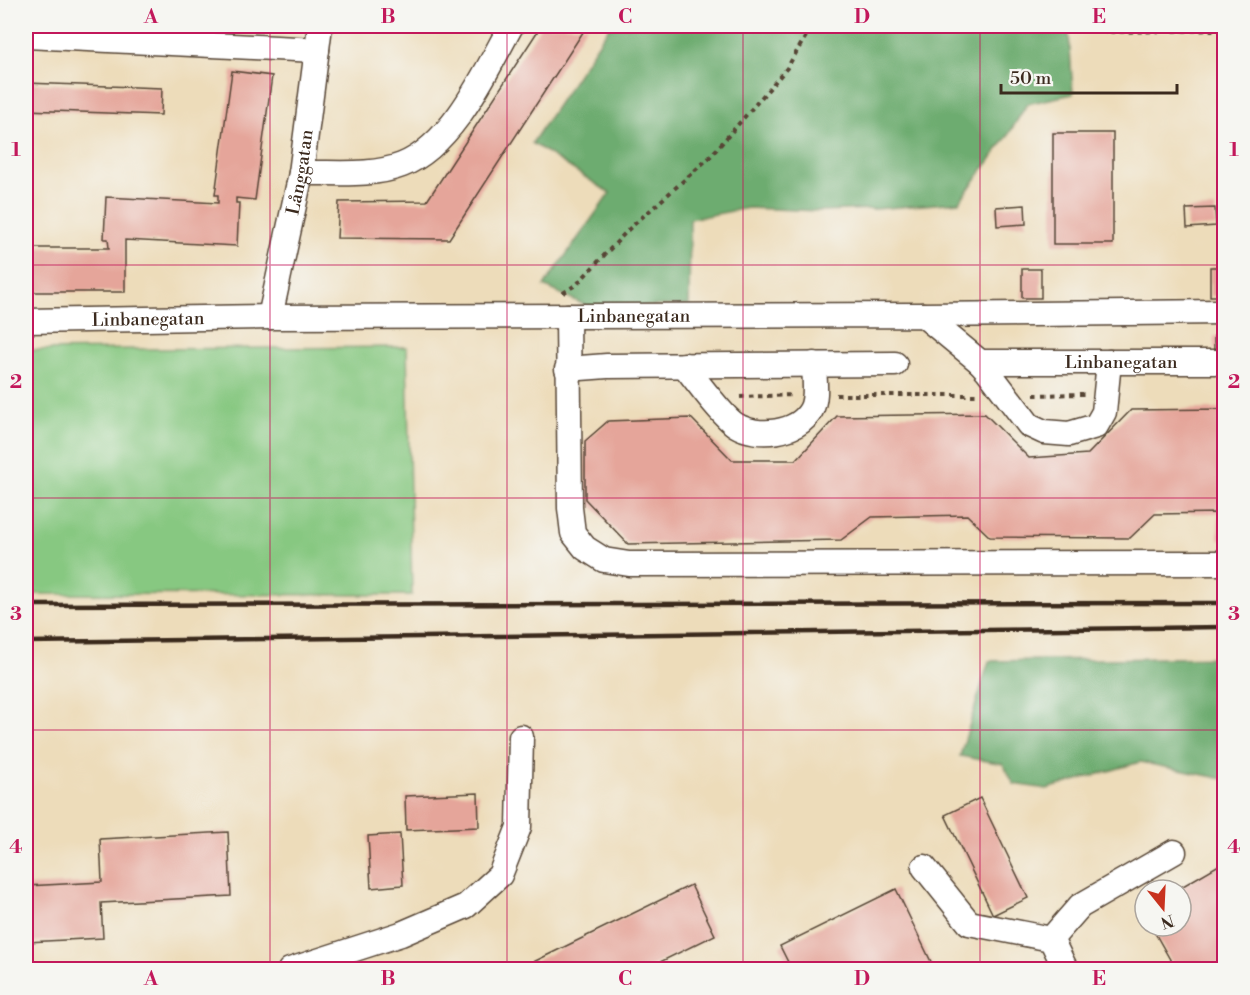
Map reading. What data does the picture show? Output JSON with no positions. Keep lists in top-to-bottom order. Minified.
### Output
{"streets":{"street":["Långgatan","Linbanegatan"]},"crossings":[["Långgatan","Linbanegatan"]],"scale_bar":"50 m","north":"bottom","grid":{"columns":["A","B","C","D","E"],"rows":["1","2","3","4"]}}
